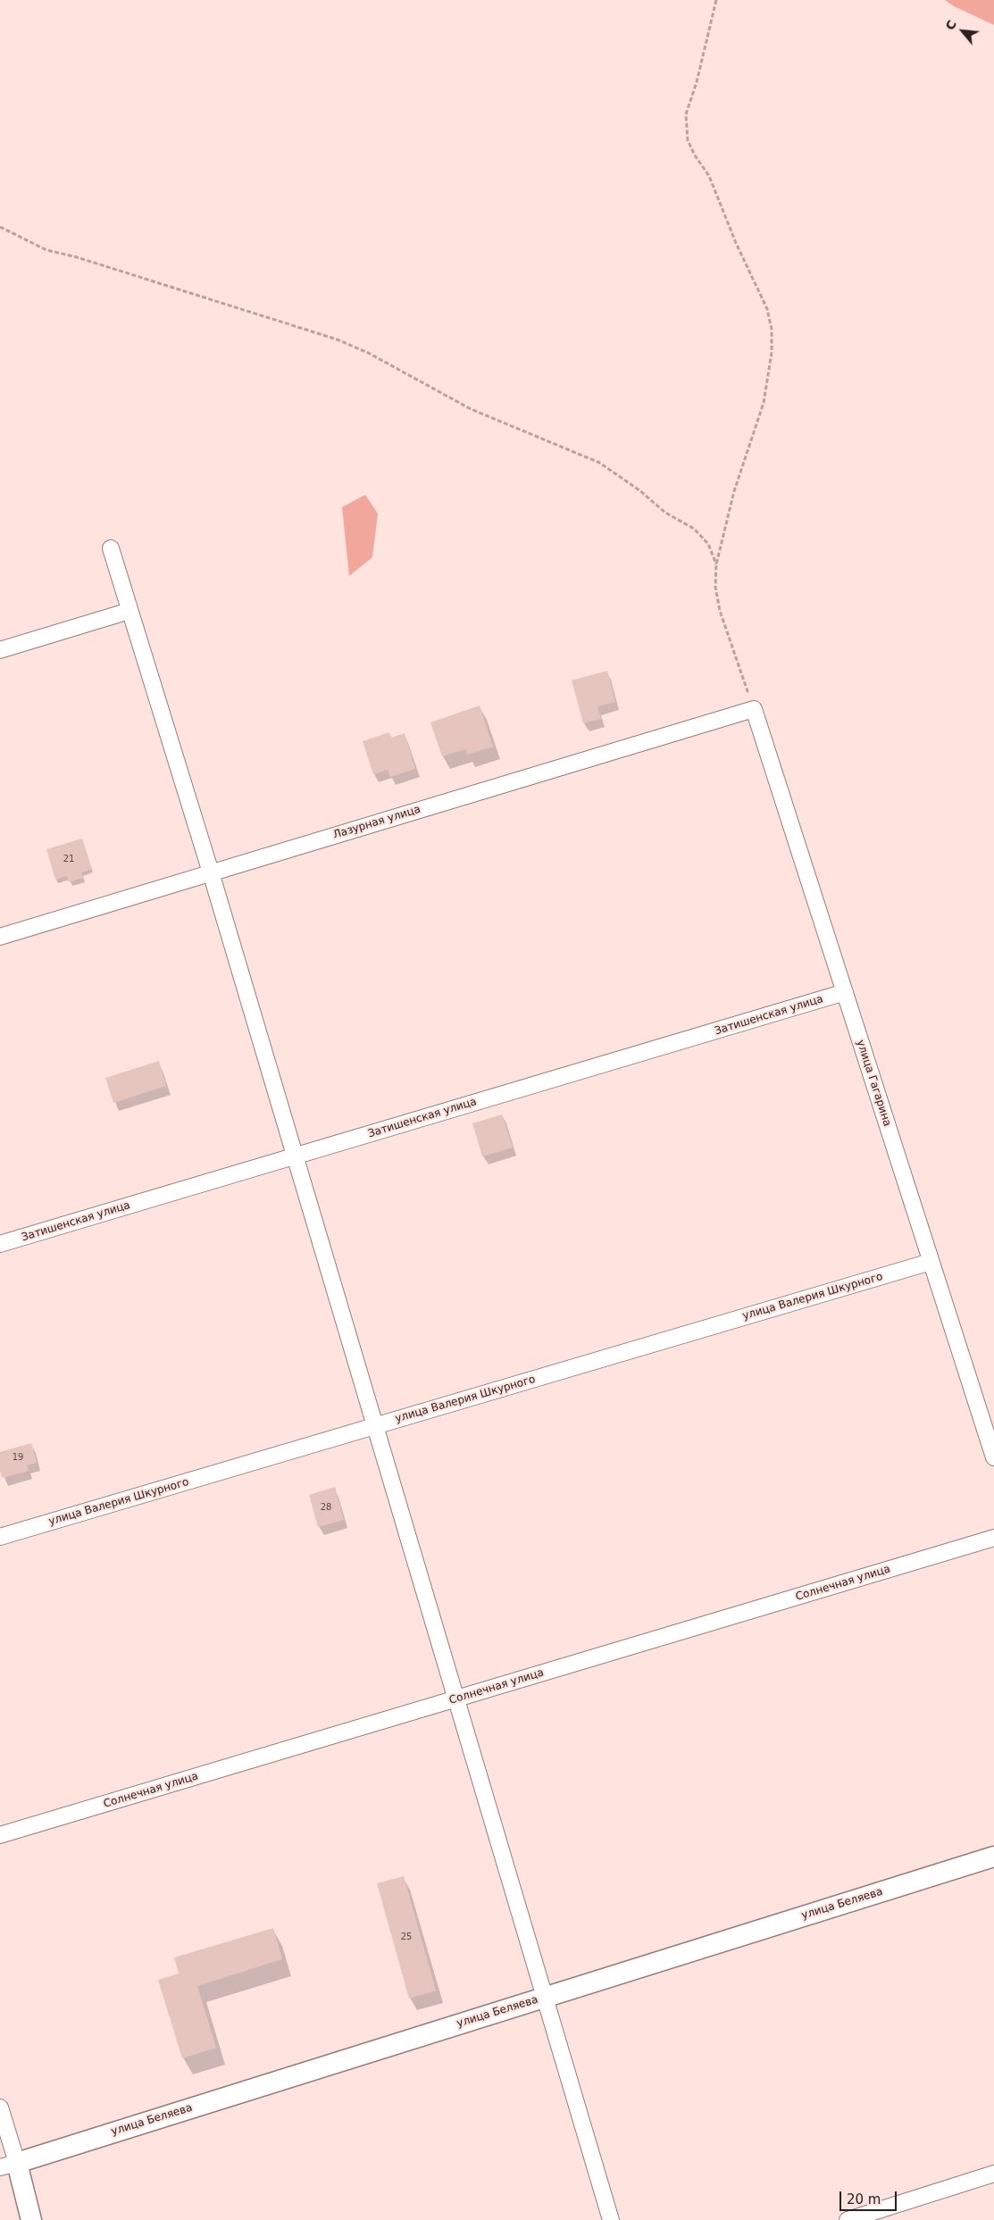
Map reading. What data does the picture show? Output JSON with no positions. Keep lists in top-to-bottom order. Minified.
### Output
{"streets":{"street":["Лазурная улица","Затишенская улица","улица Гагарина","улица Валерия Шкурного","Солнечная улица","улица Беляева"]},"crossings":[["Лазурная улица","улица Гагарина"],["Затишенская улица","улица Гагарина"],["улица Гагарина","улица Валерия Шкурного"]],"house_numbers":["21","19","28","25"],"scale_bar":"20 m","north":"top left"}
